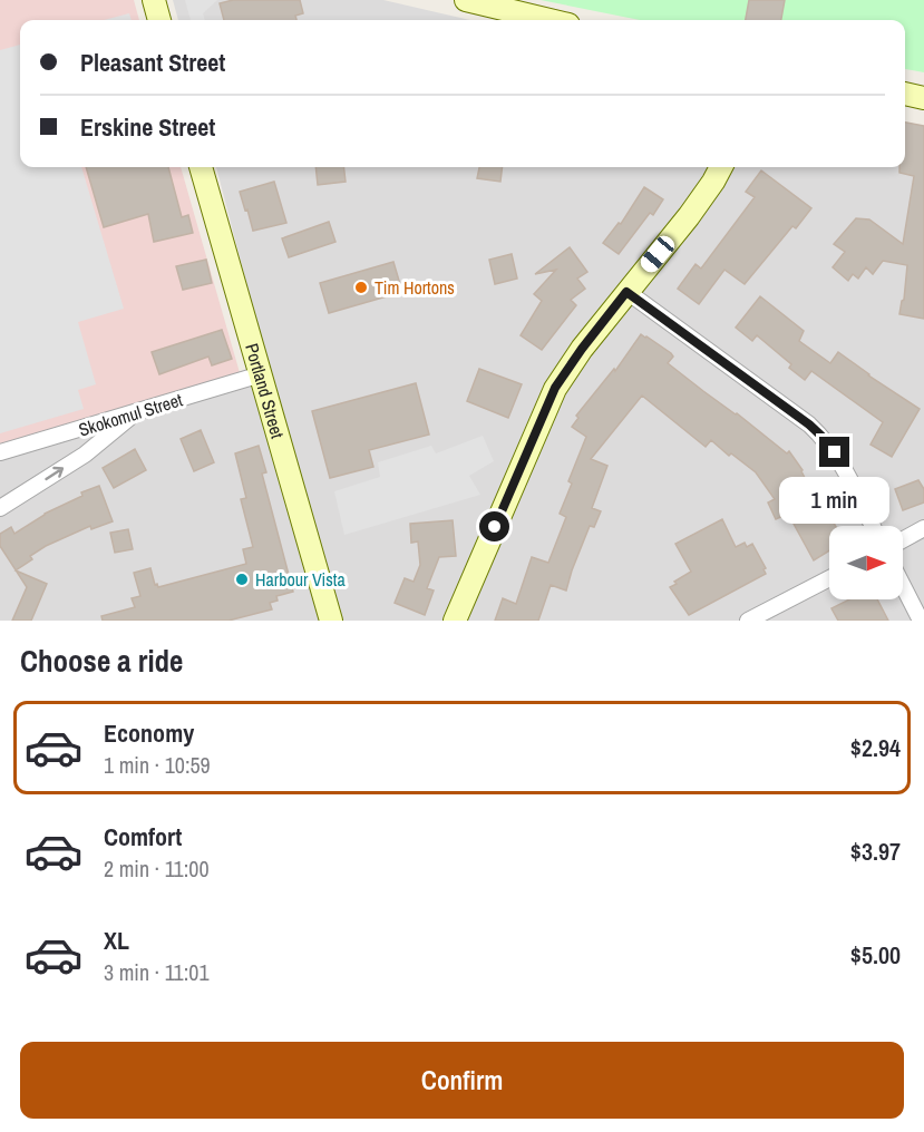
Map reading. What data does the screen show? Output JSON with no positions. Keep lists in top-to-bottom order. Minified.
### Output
{"streets":{"main road":["Portland Street"],"street":["Skokomul Street"]},"crossings":[["Portland Street","Skokomul Street"]],"places":["Tim Hortons","Harbour Vista"],"north":"right","page":{"banner":["Pleasant Street","Erskine Street"],"bubble":"1 min","heading":"Choose a ride","list":[{"name":"Economy","note":"1 min · 10:59","value":"$2.94"},{"name":"Comfort","note":"2 min · 11:00","value":"$3.97"},{"name":"XL","note":"3 min · 11:01","value":"$5.00"}],"buttons":"Confirm"}}
